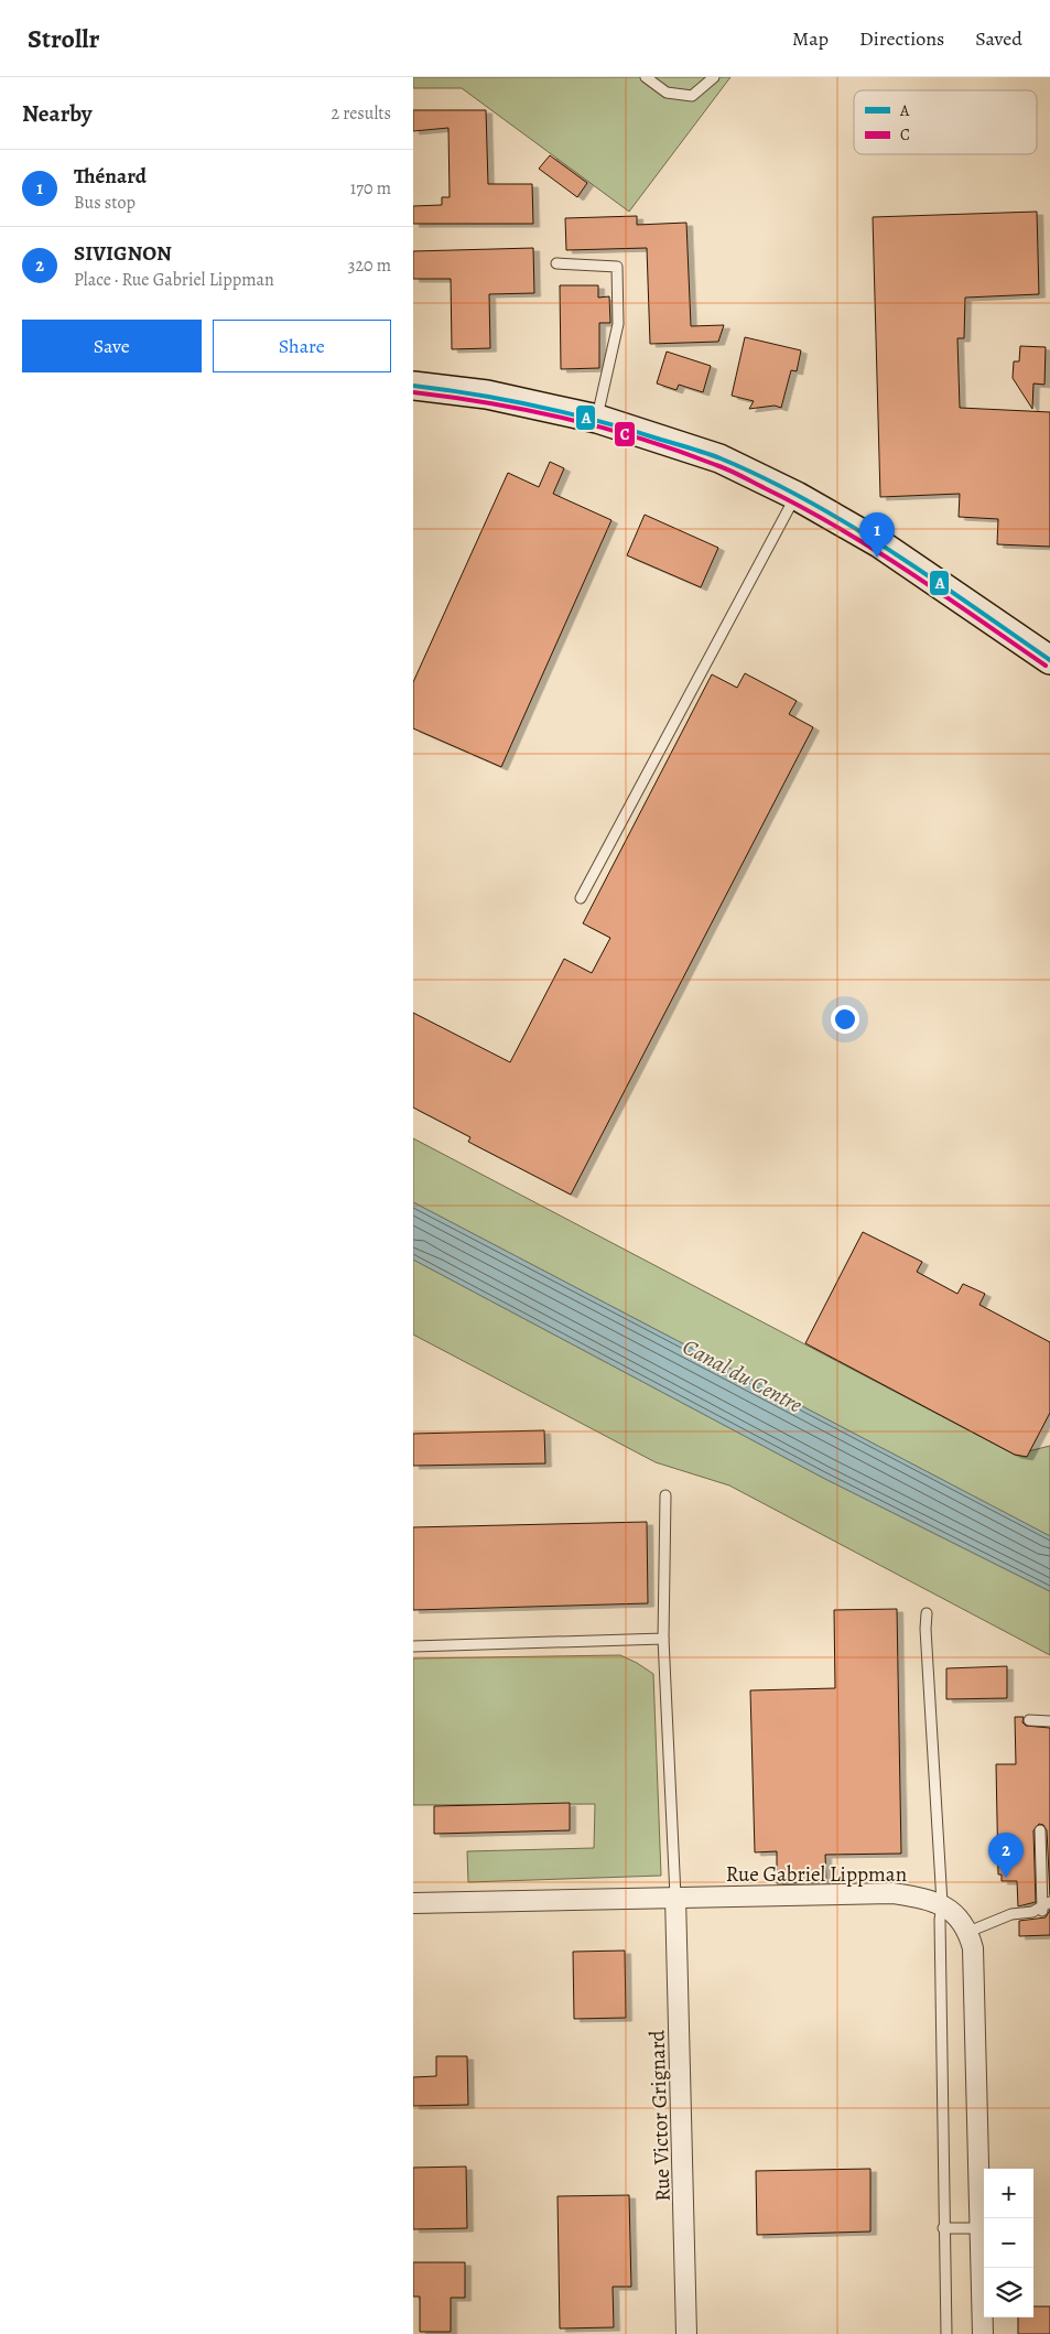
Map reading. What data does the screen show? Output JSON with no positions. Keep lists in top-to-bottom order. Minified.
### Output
{"streets":{"street":["Rue Gabriel Lippman","Rue Victor Grignard"]},"crossings":[["Rue Gabriel Lippman","Rue Victor Grignard"]],"water":["Canal du Centre"],"lines":["transit line A","transit line C"],"legend":["A","C"],"page":{"header":"Strollr","nav":["Map","Directions","Saved"],"heading":["Nearby","2 results"],"list":[{"mark":"1","name":"Thénard","note":"Bus stop","value":"170 m"},{"mark":"2","name":"SIVIGNON","note":"Place · Rue Gabriel Lippman","value":"320 m"}],"buttons":["Save","Share"],"pins":["1","2"],"map_buttons":["+","−"]}}
